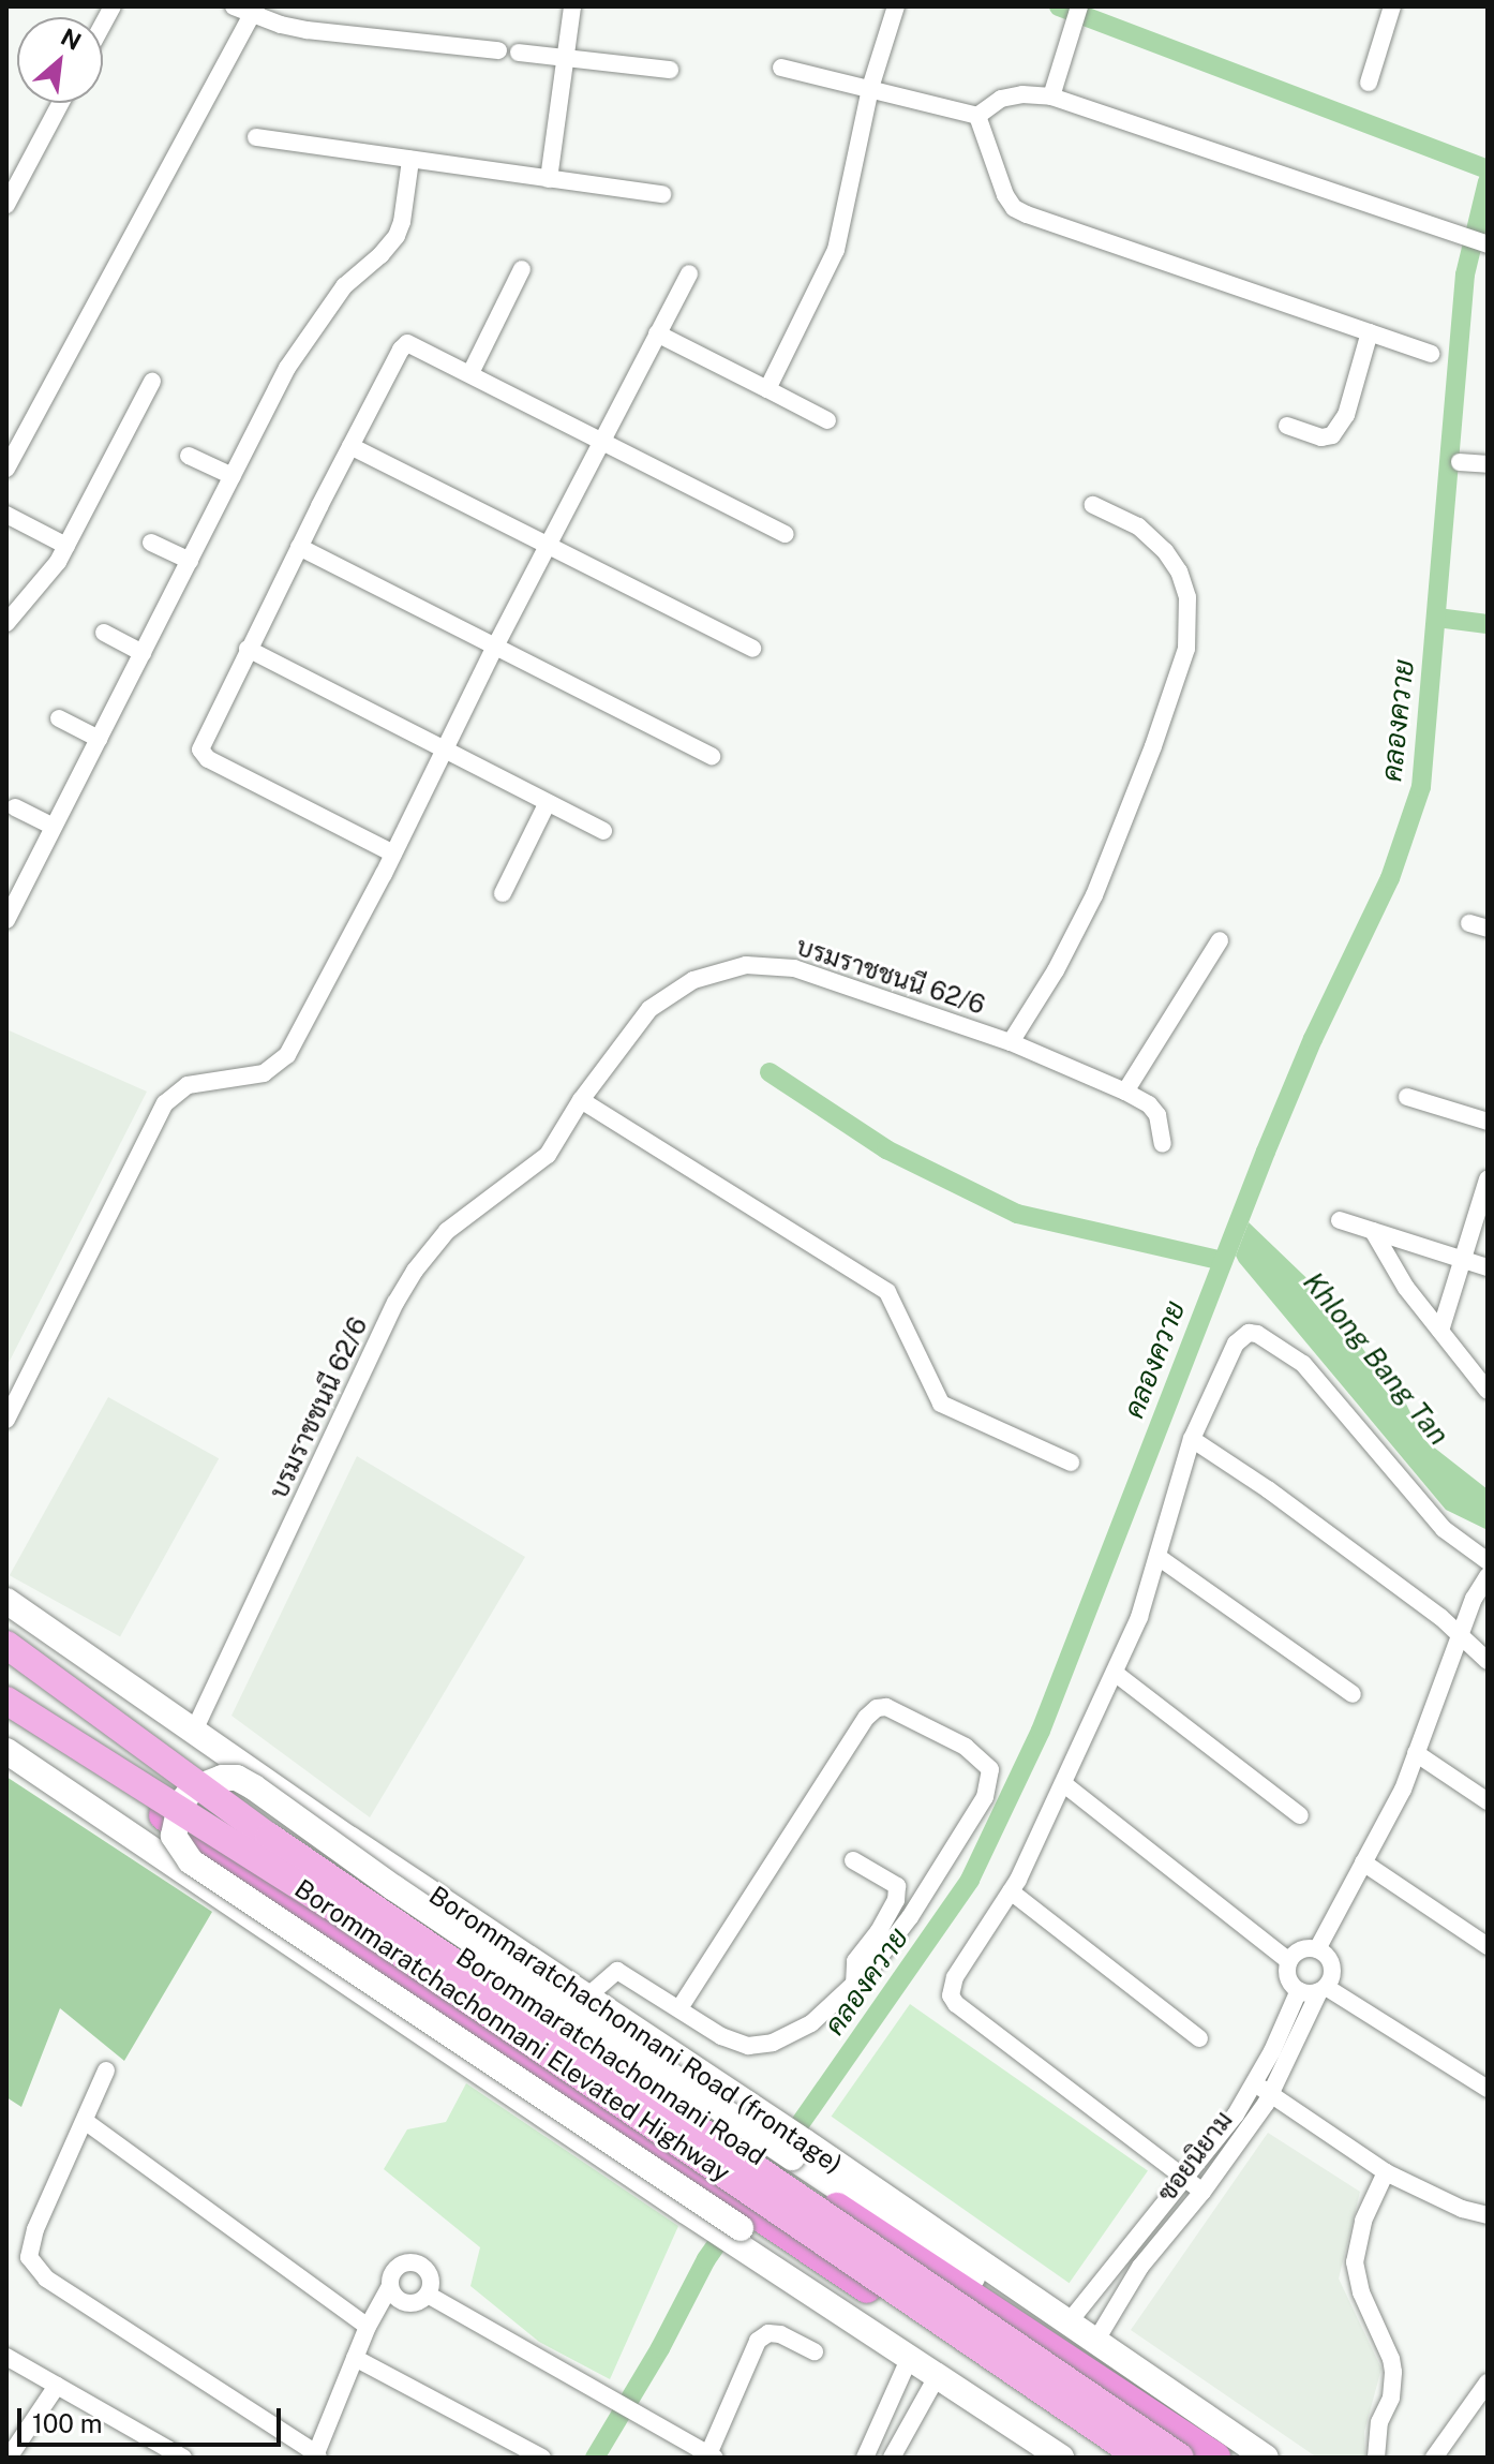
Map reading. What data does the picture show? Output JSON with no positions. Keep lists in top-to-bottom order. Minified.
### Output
{"streets":{"highway":["Borommaratchachonnani Road"],"main road":["Borommaratchachonnani Road (frontage)","Borommaratchachonnani Elevated Highway"],"street":["บรมราชชนนี 62/6","ซอยนิยาม"]},"crossings":[["บรมราชชนนี 62/6","Borommaratchachonnani Road (frontage)"],["Borommaratchachonnani Road (frontage)","Borommaratchachonnani Road"],["Borommaratchachonnani Road (frontage)","ซอยนิยาม"]],"water":["คลองควาย","Khlong Bang Tan"],"scale_bar":"100 m","north":"top right"}
